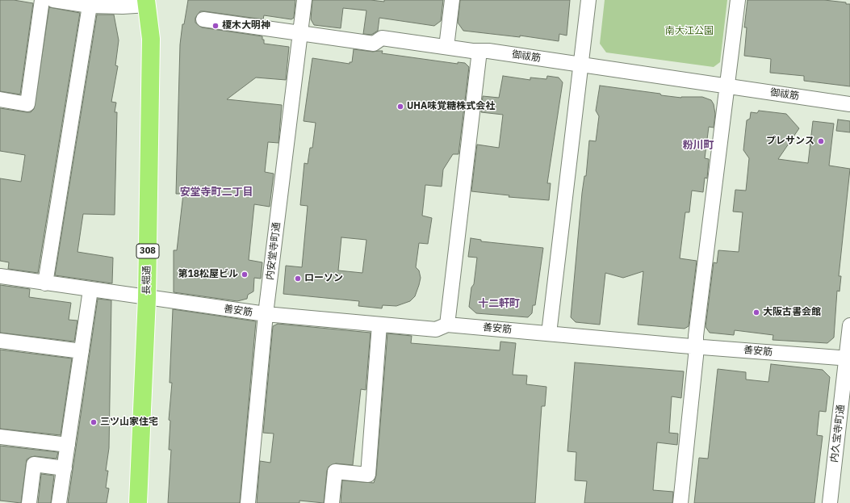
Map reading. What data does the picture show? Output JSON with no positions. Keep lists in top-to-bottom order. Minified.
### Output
{"streets":{"highway":["308","長堀通"],"street":["御祓筋","内安堂寺町通","善安筋","内久宝寺町通"]},"crossings":[["御祓筋","内安堂寺町通"],["内安堂寺町通","善安筋"],["長堀通","善安筋"],["善安筋","内久宝寺町通"]],"districts":["粉川町","安堂寺町二丁目","十二軒町"],"parks":["南大江公園"],"places":["榎木大明神","UHA味覚糖株式会社","プレサンス","第18松屋ビル","ローソン","大阪古書会館","三ツ山家住宅"]}
